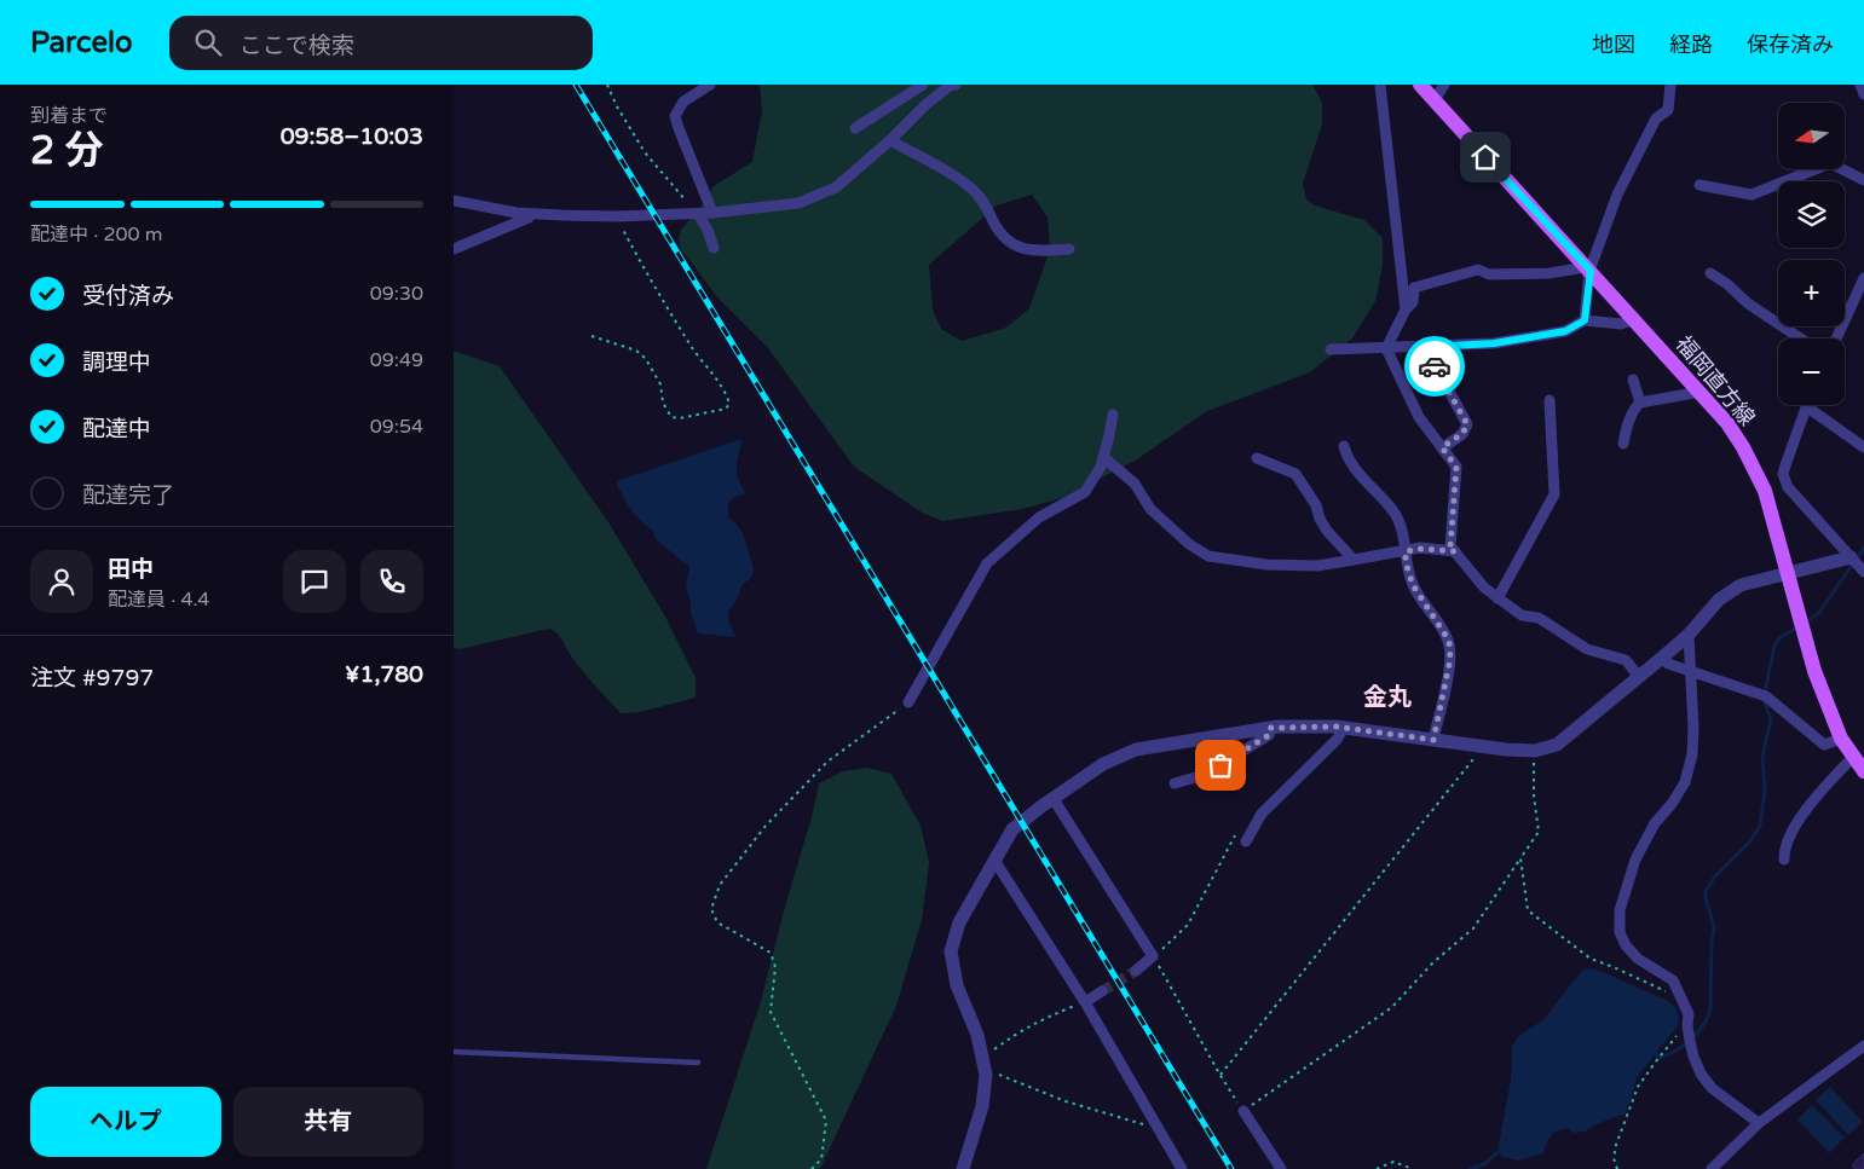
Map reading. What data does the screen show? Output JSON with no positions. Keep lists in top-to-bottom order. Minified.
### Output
{"streets":{"main road":["福岡直方線"]},"districts":["金丸"],"north":"left","page":{"header":"Parcelo","search":"ここで検索","nav":["地図","経路","保存済み"],"heading":["2 分","到着まで","09:58–10:03"],"panel":["田中","配達員 · 4.4","注文 #9797","¥1,780"],"map_buttons":["+","−"],"bar":"配達中 · 200 m","list":[["受付済み","09:30"],["調理中","09:49"],["配達中","09:54"],"配達完了"],"buttons":["ヘルプ","共有"]}}
